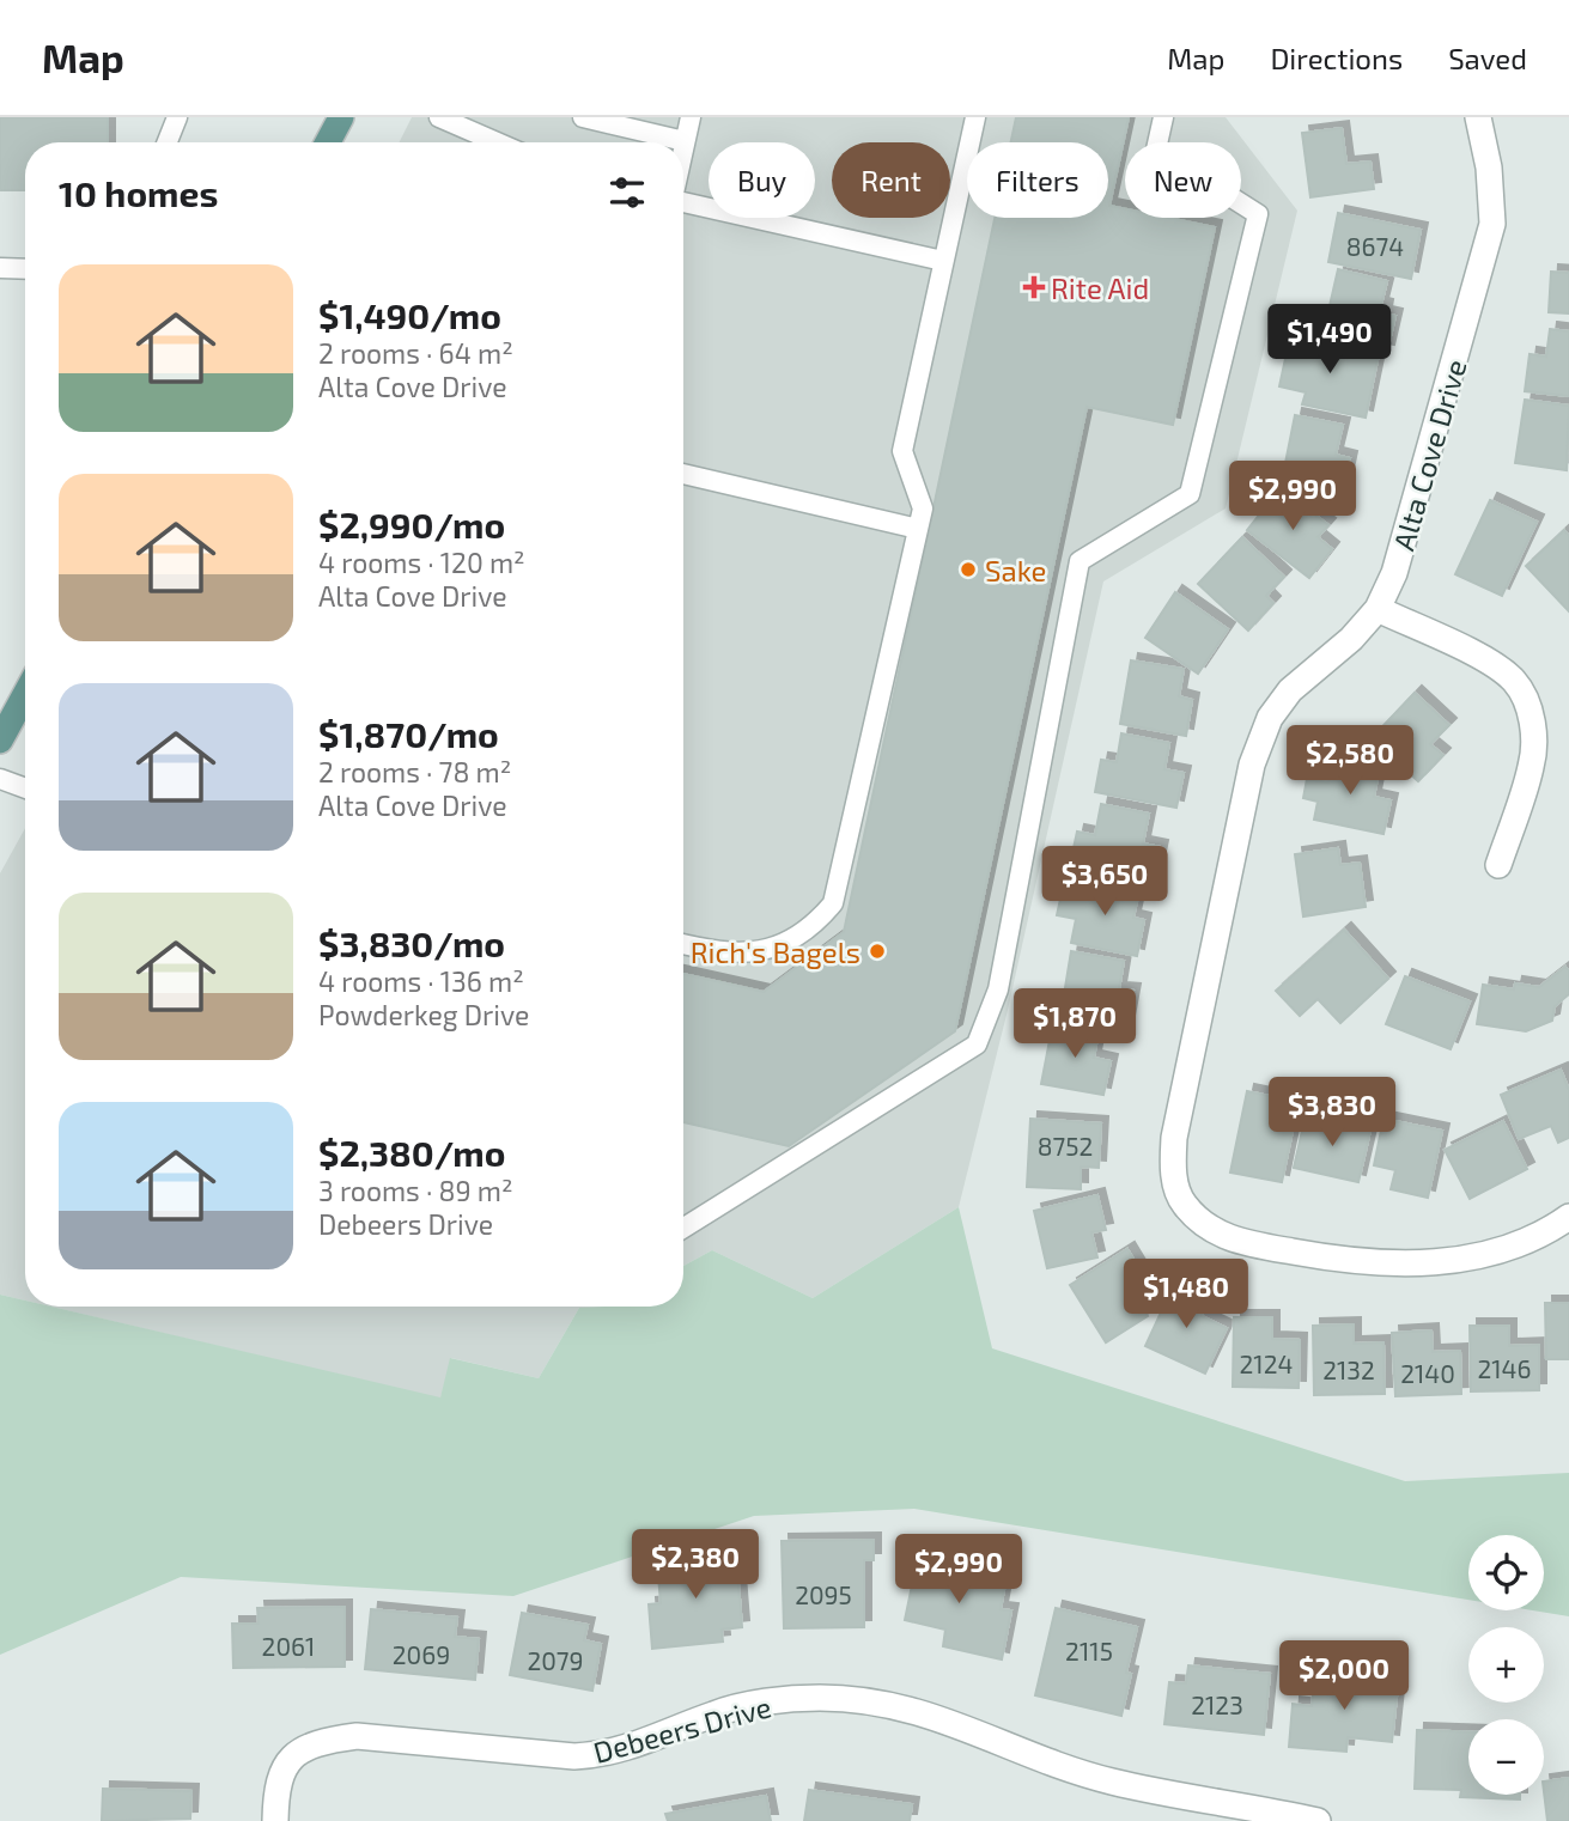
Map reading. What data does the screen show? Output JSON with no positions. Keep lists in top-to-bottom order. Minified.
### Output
{"streets":{"street":["Alta Cove Drive","Debeers Drive"]},"places":{"health":["Rite Aid"],"other":["Sake","Rich's Bagels"]},"house_numbers":["8674","8752","2124","2146","2132","2140","2095","2061","2115","2069","2079","2123"],"page":{"header":"Map","nav":["Map","Directions","Saved"],"chip":["Buy","Rent","Filters","New"],"heading":"10 homes","list":[{"name":"$1,490/mo","note":"2 rooms · 64 m² · Alta Cove Drive"},{"name":"$2,990/mo","note":"4 rooms · 120 m² · Alta Cove Drive"},{"name":"$1,870/mo","note":"2 rooms · 78 m² · Alta Cove Drive"},{"name":"$3,830/mo","note":"4 rooms · 136 m² · Powderkeg Drive"},{"name":"$2,380/mo","note":"3 rooms · 89 m² · Debeers Drive"}],"price":["$1,490","$2,990","$2,580","$3,650","$1,870","$3,830","$1,480","$2,380","$2,990","$2,000"],"map_buttons":["+","−"]}}
